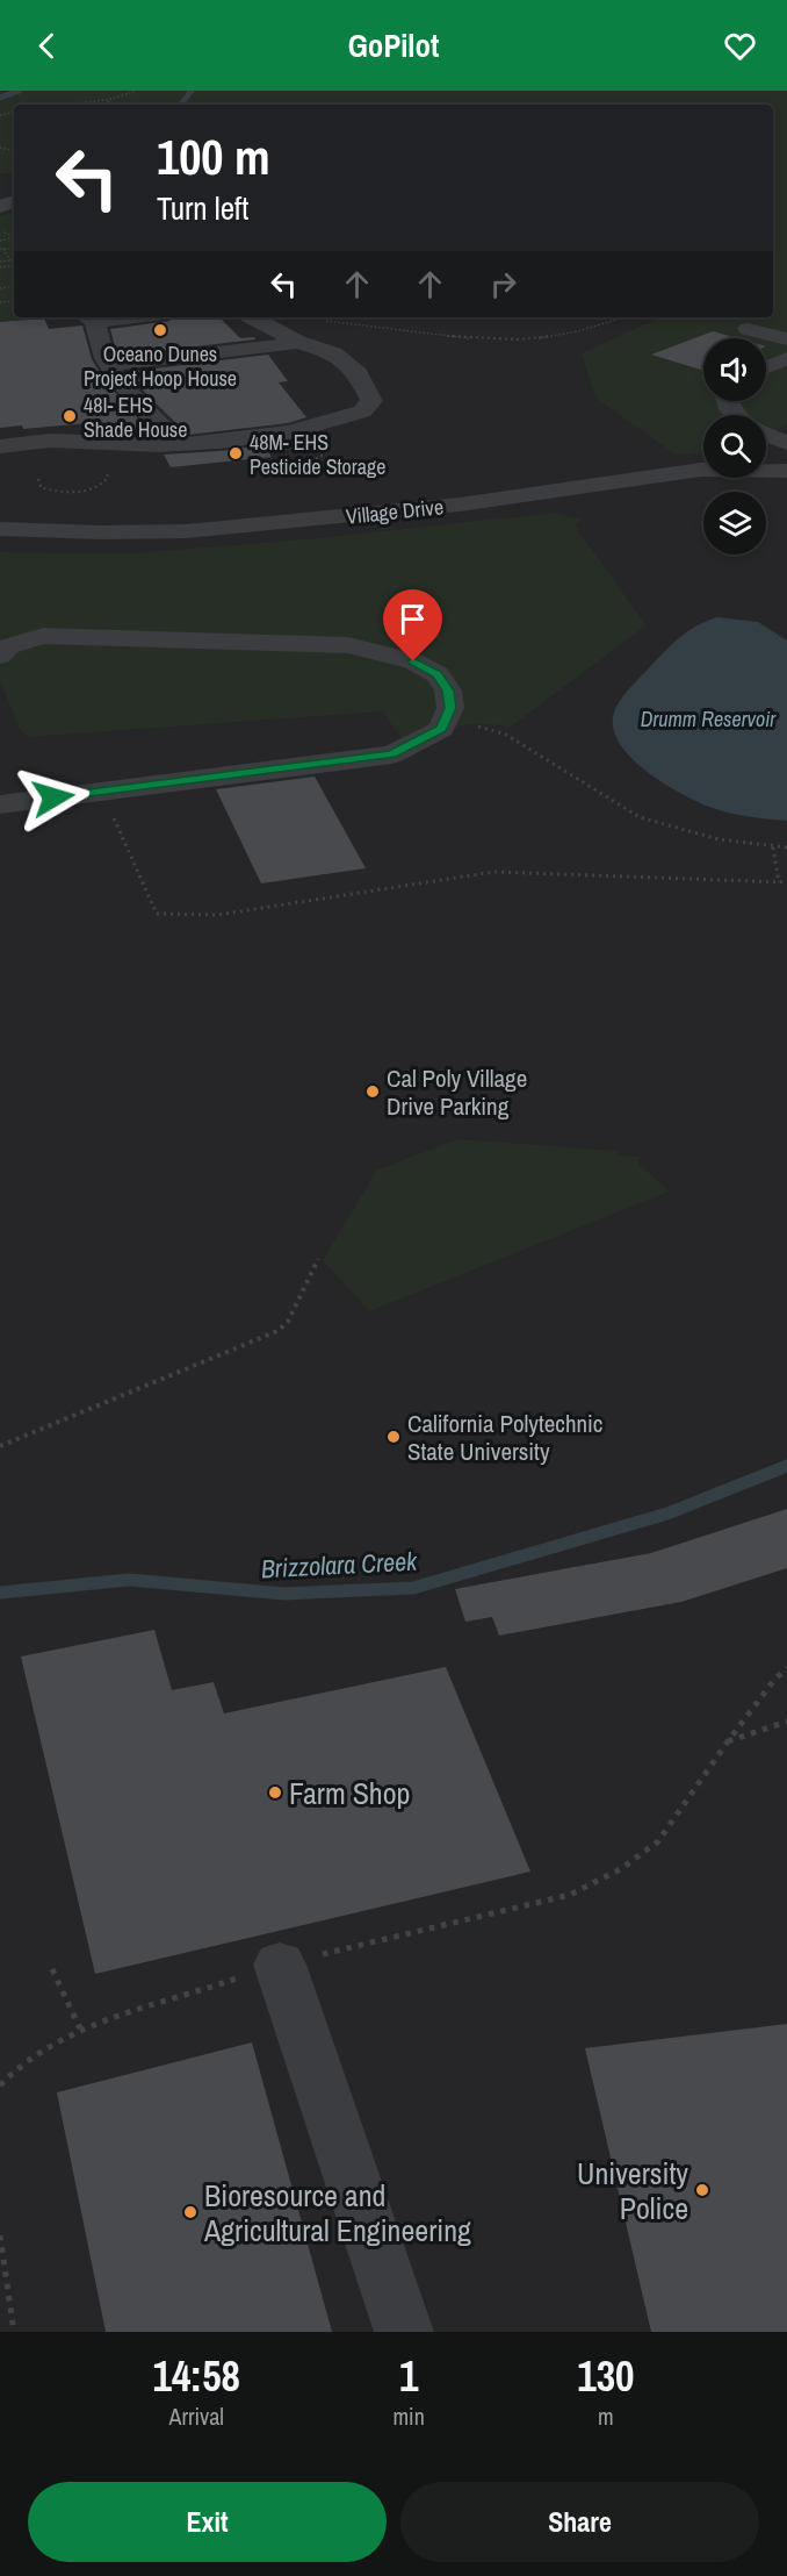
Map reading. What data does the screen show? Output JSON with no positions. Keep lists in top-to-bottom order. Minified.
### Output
{"streets":{"street":["Village Drive"]},"water":["Drumm Reservoir","Brizzolara Creek"],"places":["Oceano Dunes Project Hoop House","48I- EHS Shade House","48M- EHS Pesticide Storage","Cal Poly Village Drive Parking","California Polytechnic State University","Farm Shop","University Police","Bioresource and Agricultural Engineering"],"page":{"header":"GoPilot","turn":["100 m","Turn left"],"eta":["14:58","Arrival","1","min","130","m"],"buttons":["Exit","Share"]}}
